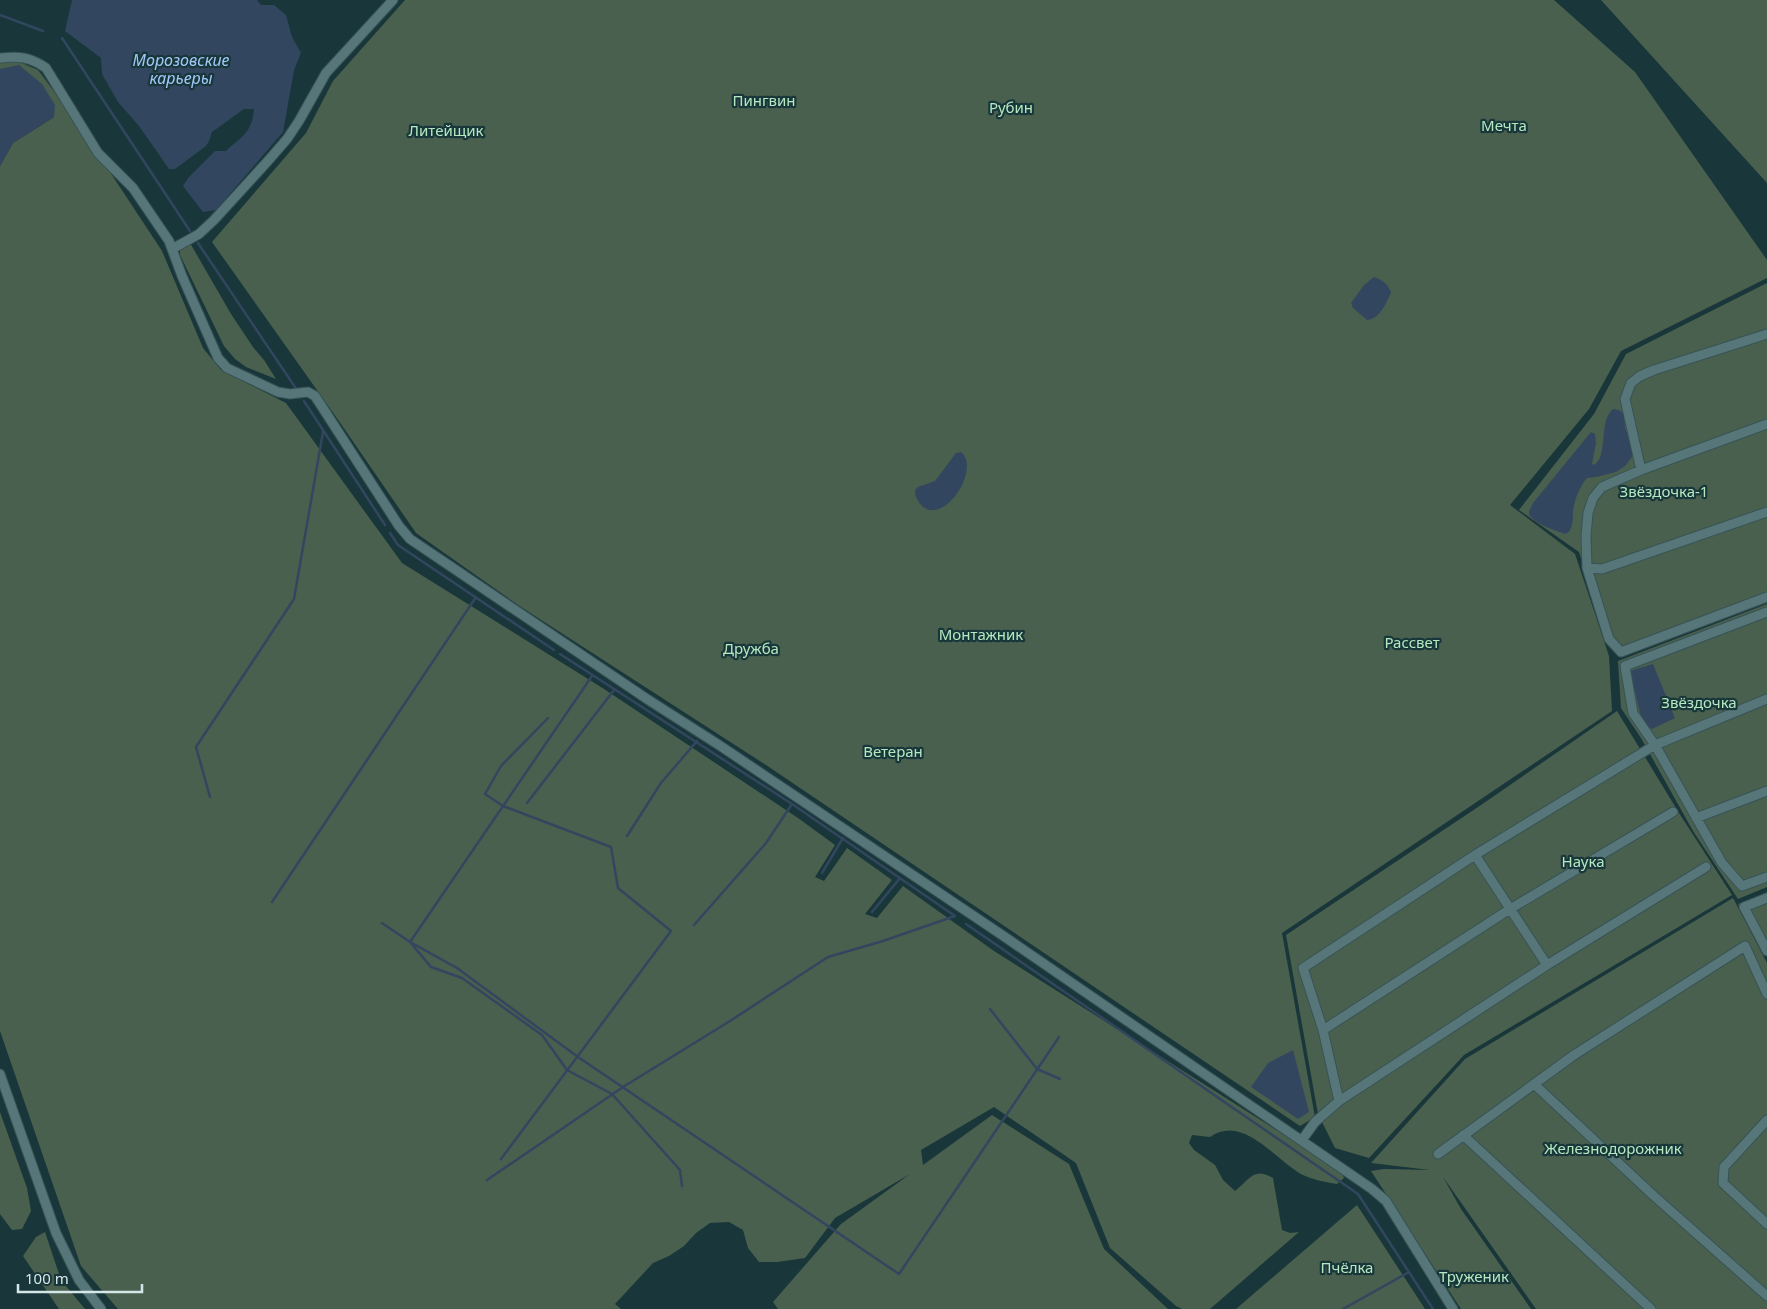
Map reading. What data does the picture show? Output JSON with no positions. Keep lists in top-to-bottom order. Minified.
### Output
{"water":["Морозовские карьеры"],"parks":["Пингвин","Рубин","Мечта","Литейщик","Звёздочка-1","Монтажник","Рассвет","Дружба","Звёздочка","Ветеран","Наука","Железнодорожник","Пчёлка","Труженик"],"scale_bar":"100 m"}
